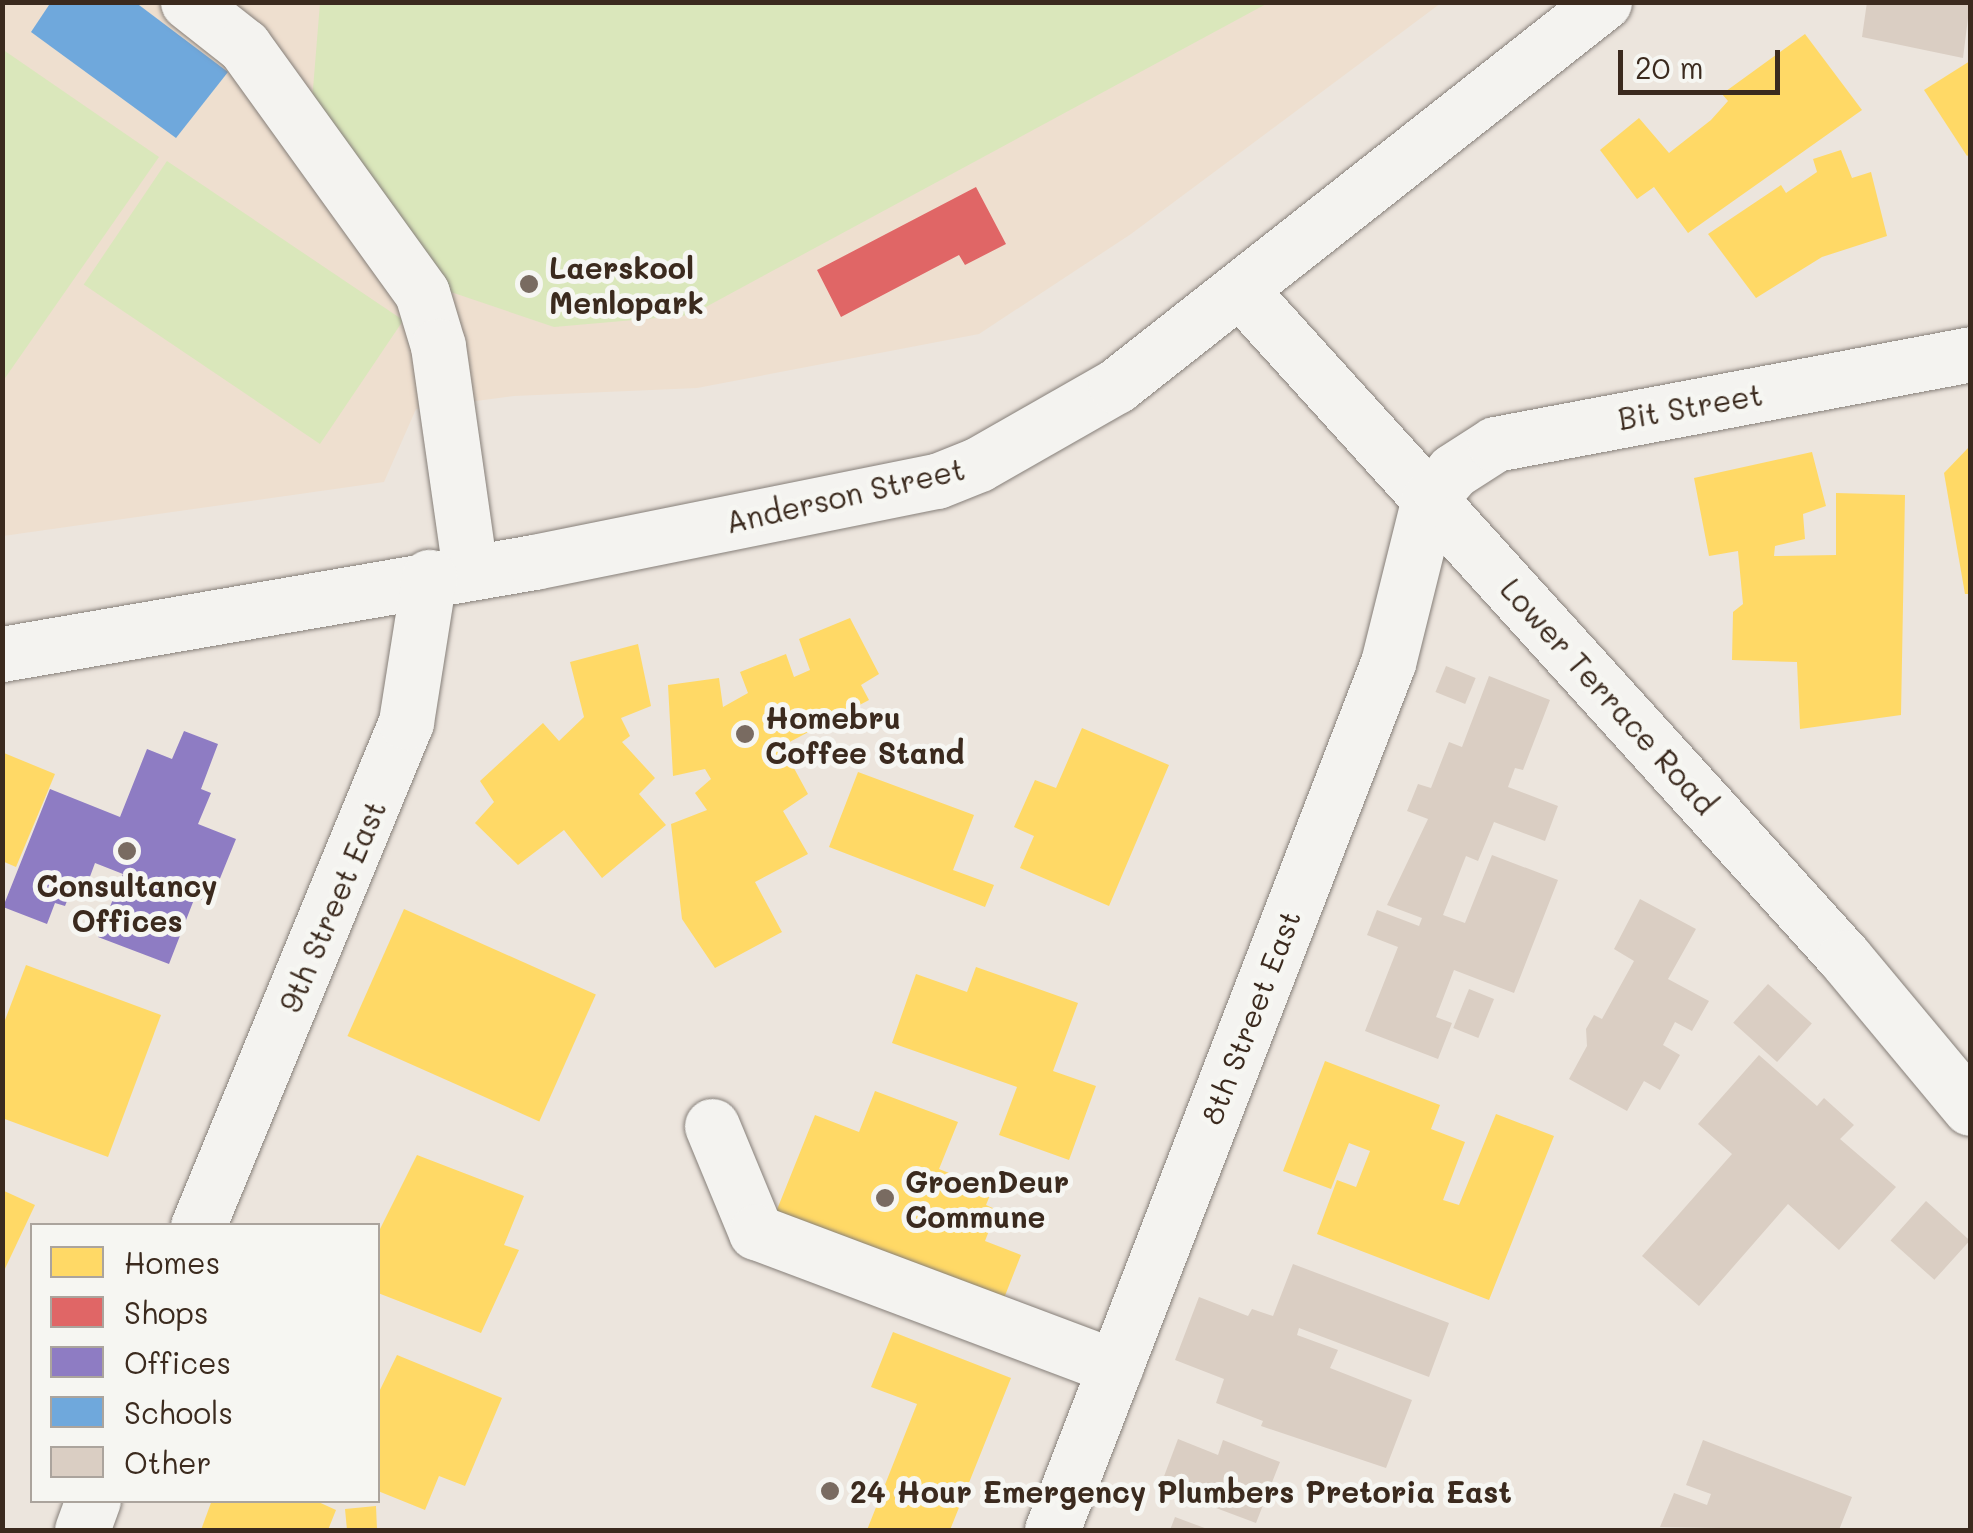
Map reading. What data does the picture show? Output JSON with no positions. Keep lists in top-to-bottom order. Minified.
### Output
{"streets":{"street":["Bit Street","Anderson Street","Lower Terrace Road","9th Street East","8th Street East"]},"crossings":[["Bit Street","Lower Terrace Road"],["Bit Street","8th Street East"],["Anderson Street","Lower Terrace Road"],["Anderson Street","9th Street East"],["Lower Terrace Road","8th Street East"]],"places":["Laerskool Menlopark","Homebru Coffee Stand","Consultancy Offices","GroenDeur Commune","24 Hour Emergency Plumbers Pretoria East"],"legend":["Homes","Shops","Offices","Schools","Other"],"scale_bar":"20 m"}
